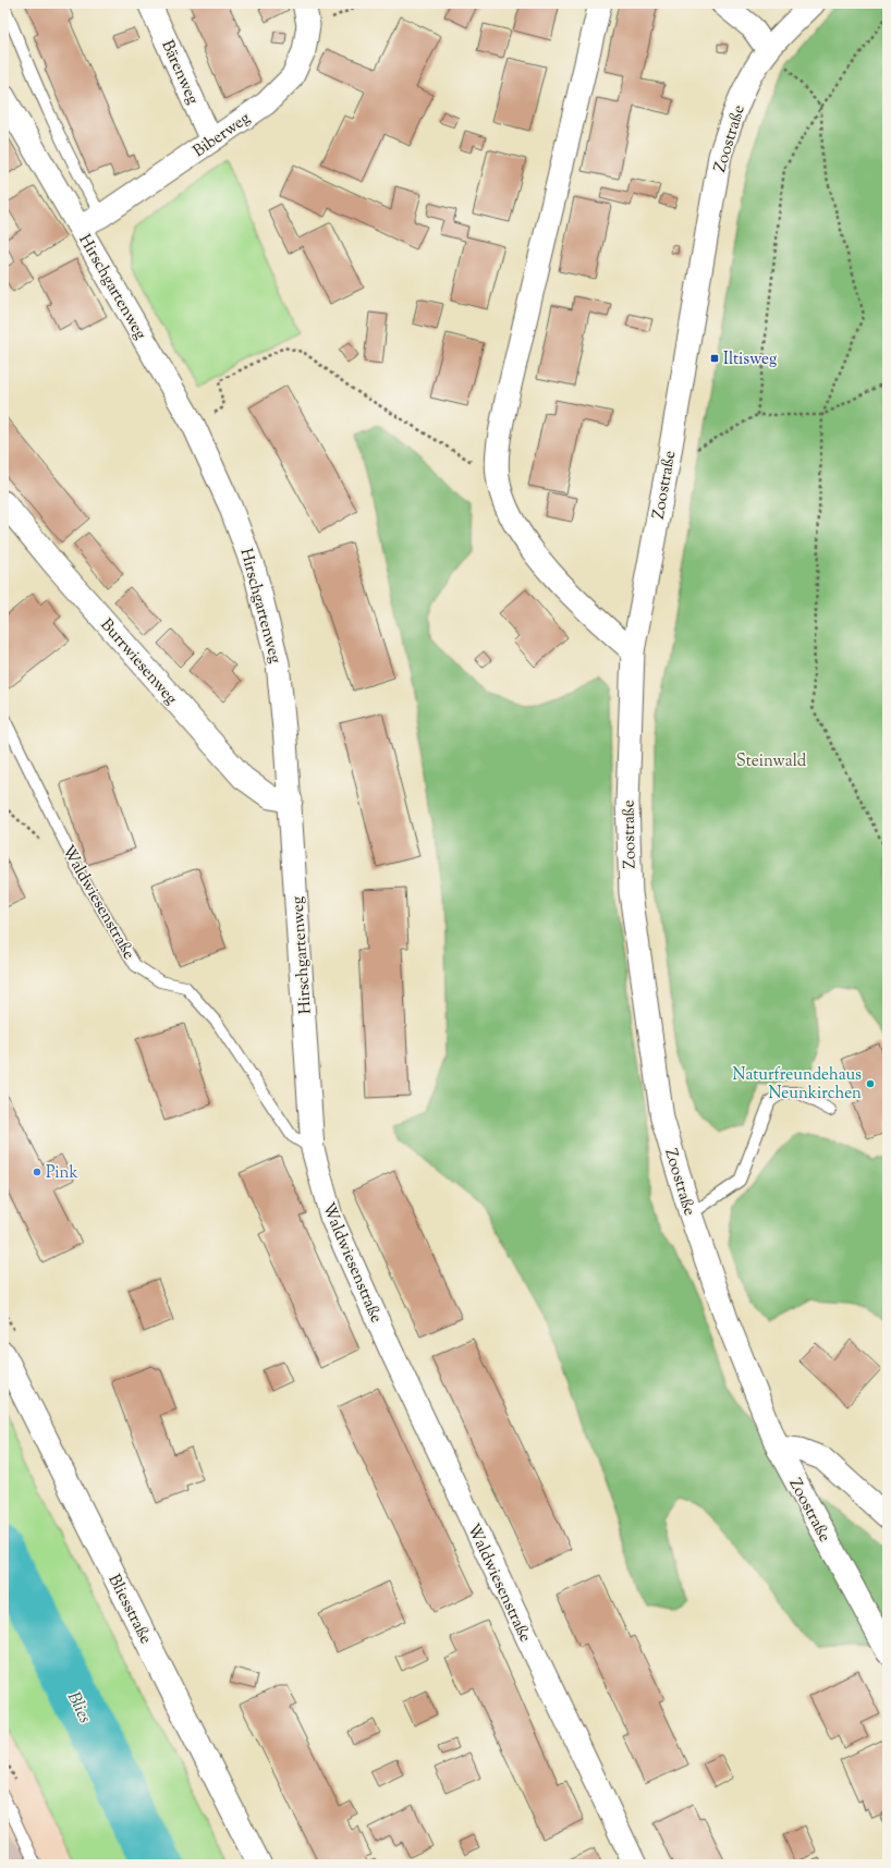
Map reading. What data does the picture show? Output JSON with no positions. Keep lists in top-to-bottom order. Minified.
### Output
{"streets":{"main road":["Bliesstraße"],"street":["Bärenweg","Biberweg","Zoostraße","Hirschgartenweg","Burrwiesenweg","Waldwiesenstraße"]},"crossings":[["Bärenweg","Biberweg"],["Biberweg","Hirschgartenweg"],["Hirschgartenweg","Burrwiesenweg"],["Hirschgartenweg","Waldwiesenstraße"]],"water":["Blies"],"parks":["Steinwald"],"places":{"transit":["Iltisweg"],"other":["Naturfreundehaus Neunkirchen","Pink"]}}
